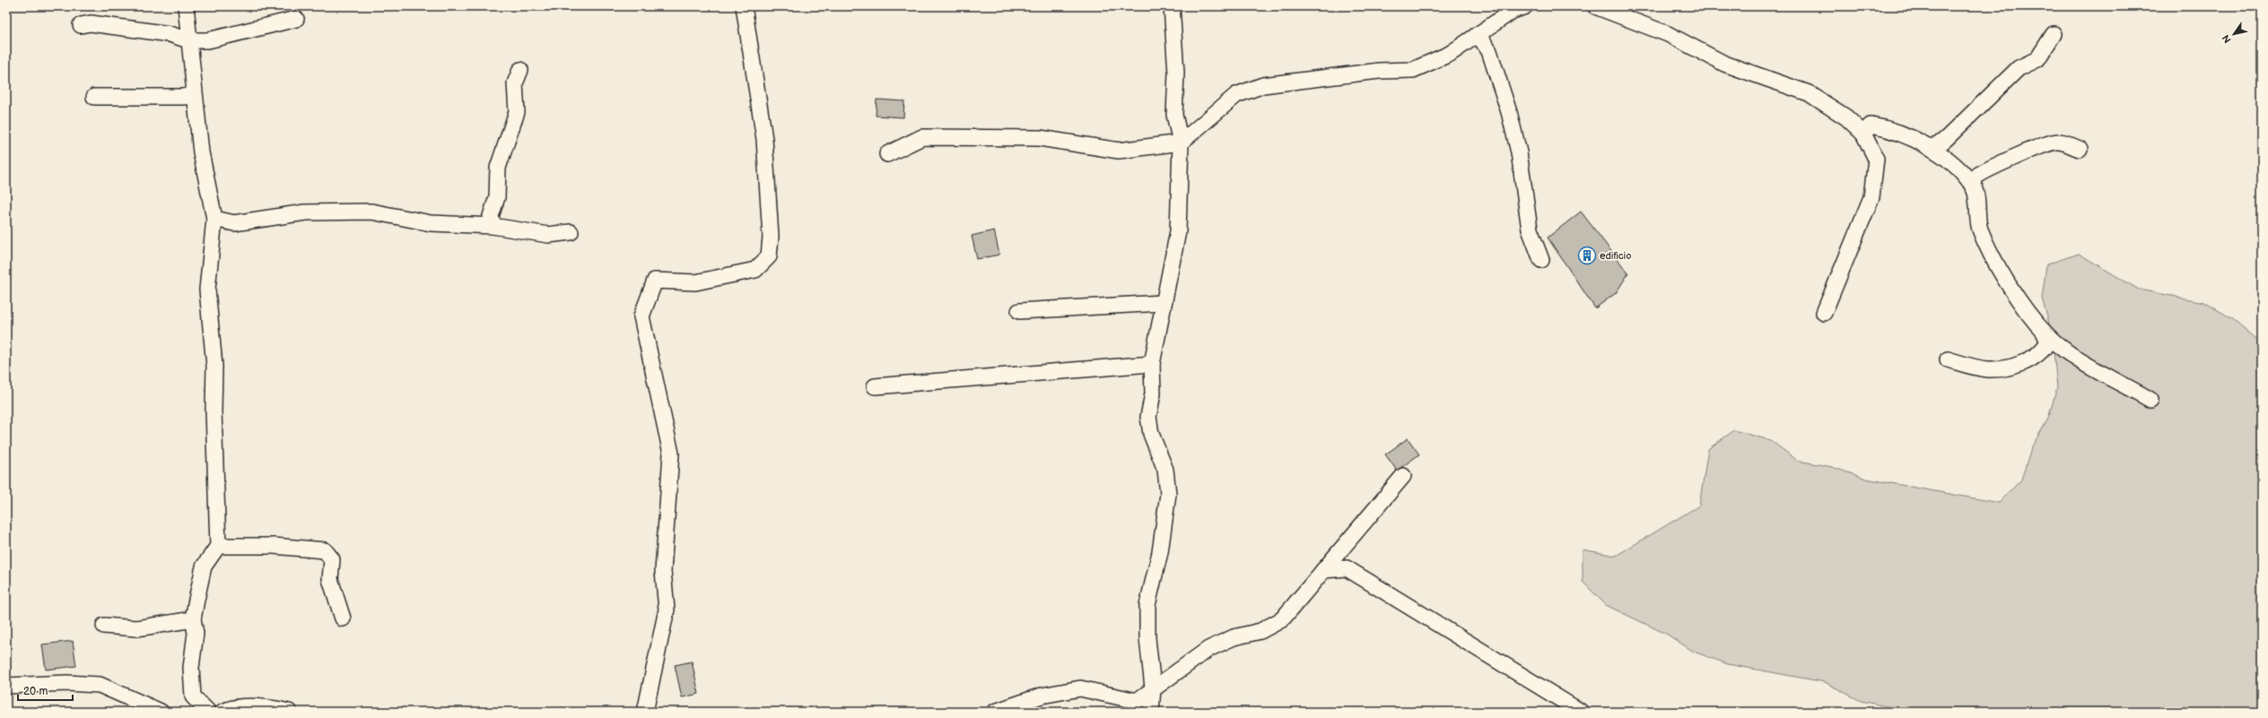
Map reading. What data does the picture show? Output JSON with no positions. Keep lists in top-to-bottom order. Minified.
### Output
{"places":{"building":["edificio"]},"scale_bar":"20 m","north":"bottom left"}
